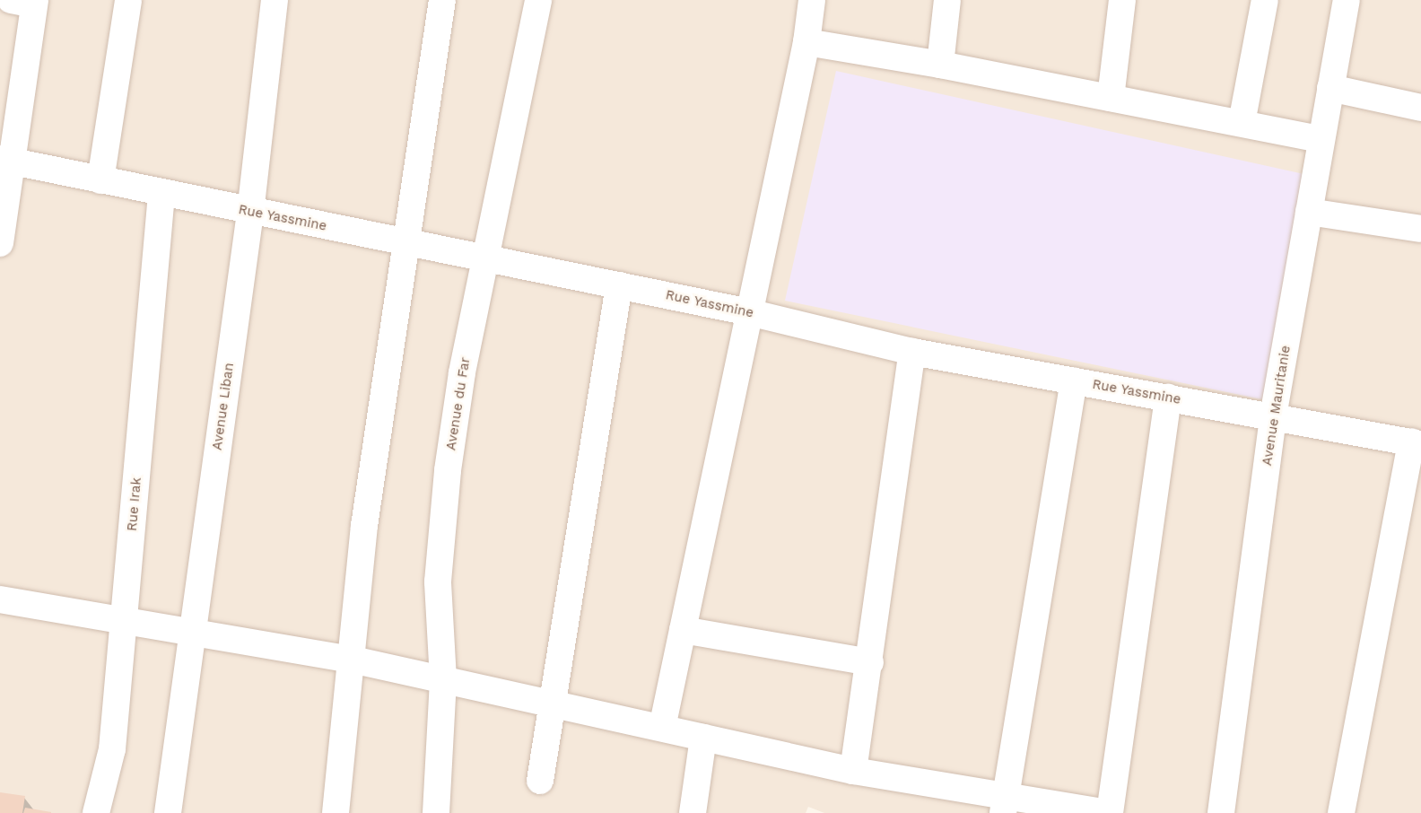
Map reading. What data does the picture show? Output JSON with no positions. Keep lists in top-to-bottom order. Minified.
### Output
{"streets":{"street":["Rue Yassmine","Avenue du Far","Avenue Mauritanie","Avenue Liban","Rue Irak"]},"crossings":[["Rue Yassmine","Avenue du Far"],["Rue Yassmine","Avenue Mauritanie"],["Rue Yassmine","Avenue Liban"],["Rue Yassmine","Rue Irak"]]}
